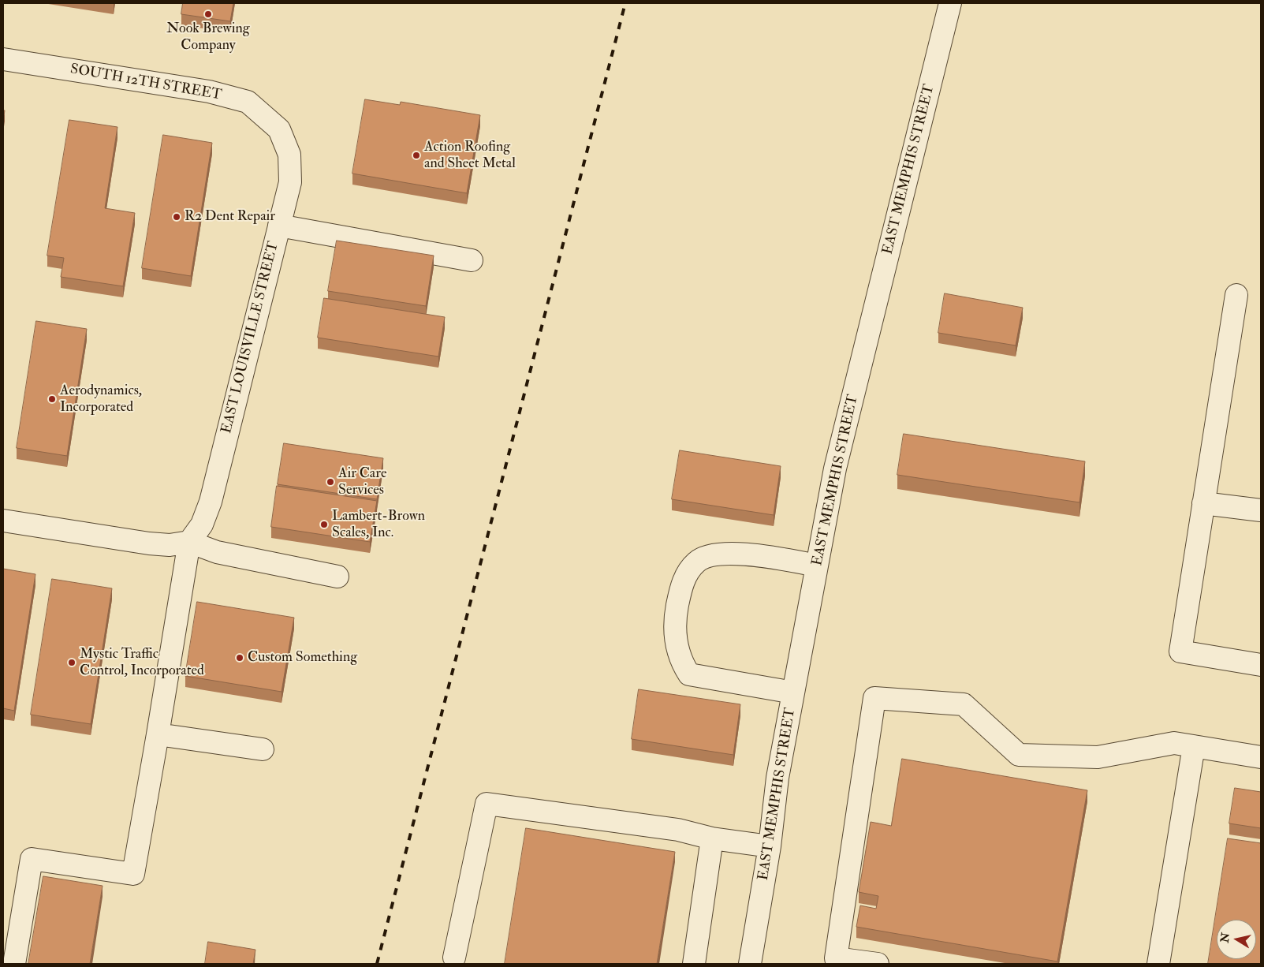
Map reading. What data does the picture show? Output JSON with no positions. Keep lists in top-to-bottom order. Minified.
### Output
{"streets":{"street":["SOUTH 12TH STREET","EAST MEMPHIS STREET","EAST LOUISVILLE STREET"]},"crossings":[["SOUTH 12TH STREET","EAST LOUISVILLE STREET"]],"places":["Nook Brewing Company","Action Roofing and Sheet Metal","R2 Dent Repair","Aerodynamics, Incorporated","Air Care Services","Lambert-Brown Scales, Inc.","Custom Something","Mystic Traffic Control, Incorporated"],"north":"left"}
